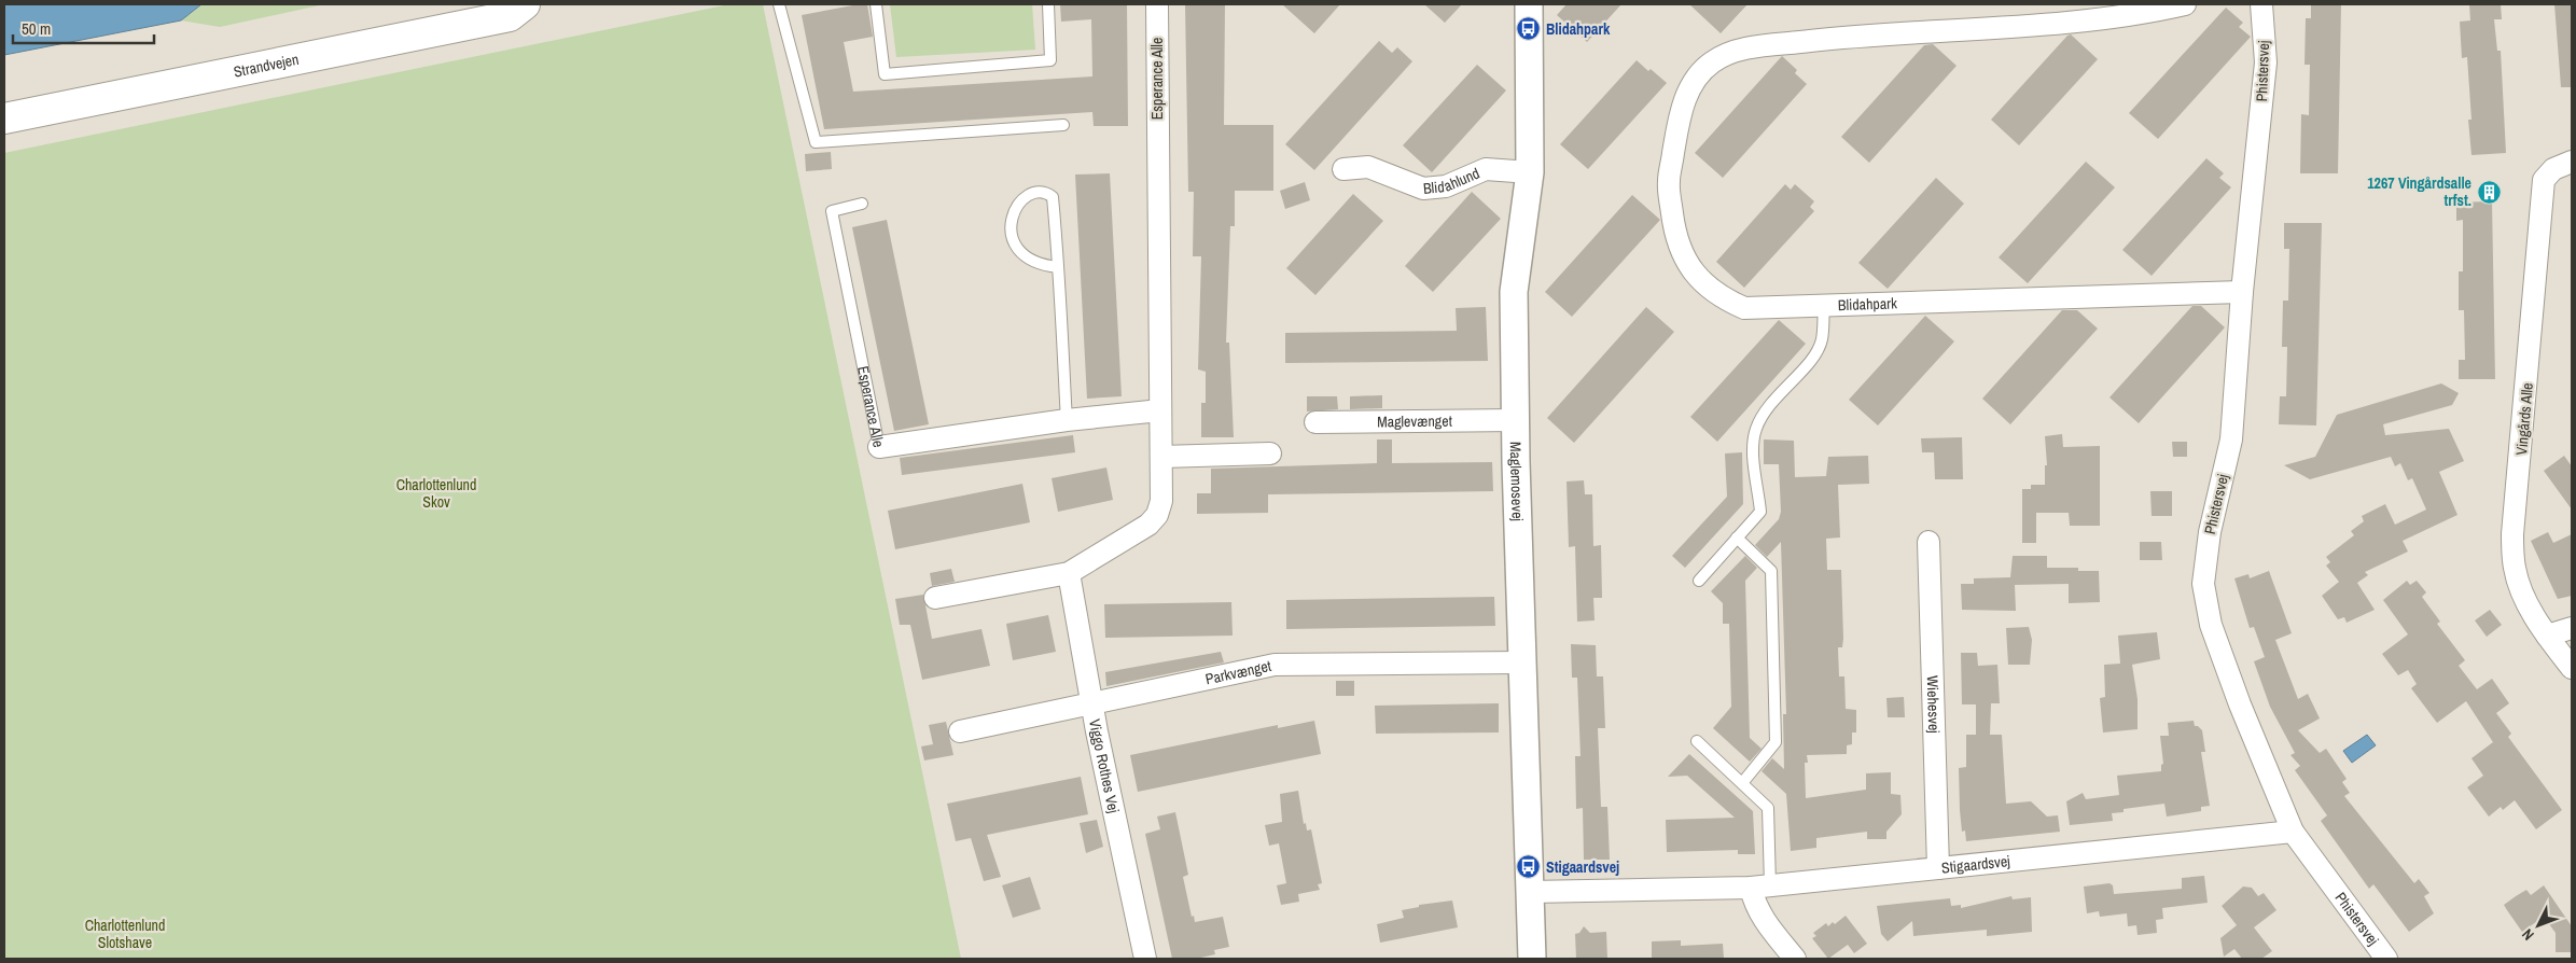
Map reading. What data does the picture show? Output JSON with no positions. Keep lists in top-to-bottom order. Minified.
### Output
{"streets":{"main road":["Strandvejen"],"street":["Phistersvej","Esperance Alle","Blidahlund","Blidahpark","Vingårds Alle","Maglevænget","Maglemosevej","Parkvænget","Wiehesvej","Viggo Rothes Vej","Stigaardsvej"]},"crossings":[["Phistersvej","Blidahpark"],["Phistersvej","Stigaardsvej"],["Esperance Alle","Viggo Rothes Vej"],["Blidahlund","Maglemosevej"],["Maglevænget","Maglemosevej"],["Maglemosevej","Parkvænget"],["Maglemosevej","Stigaardsvej"],["Parkvænget","Viggo Rothes Vej"],["Wiehesvej","Stigaardsvej"]],"parks":["Charlottenlund Skov","Charlottenlund Slotshave"],"places":{"bus stop":["Blidahpark","Stigaardsvej"],"building":["1267 Vingårdsalle trfst."]},"scale_bar":"50 m","north":"bottom left"}
